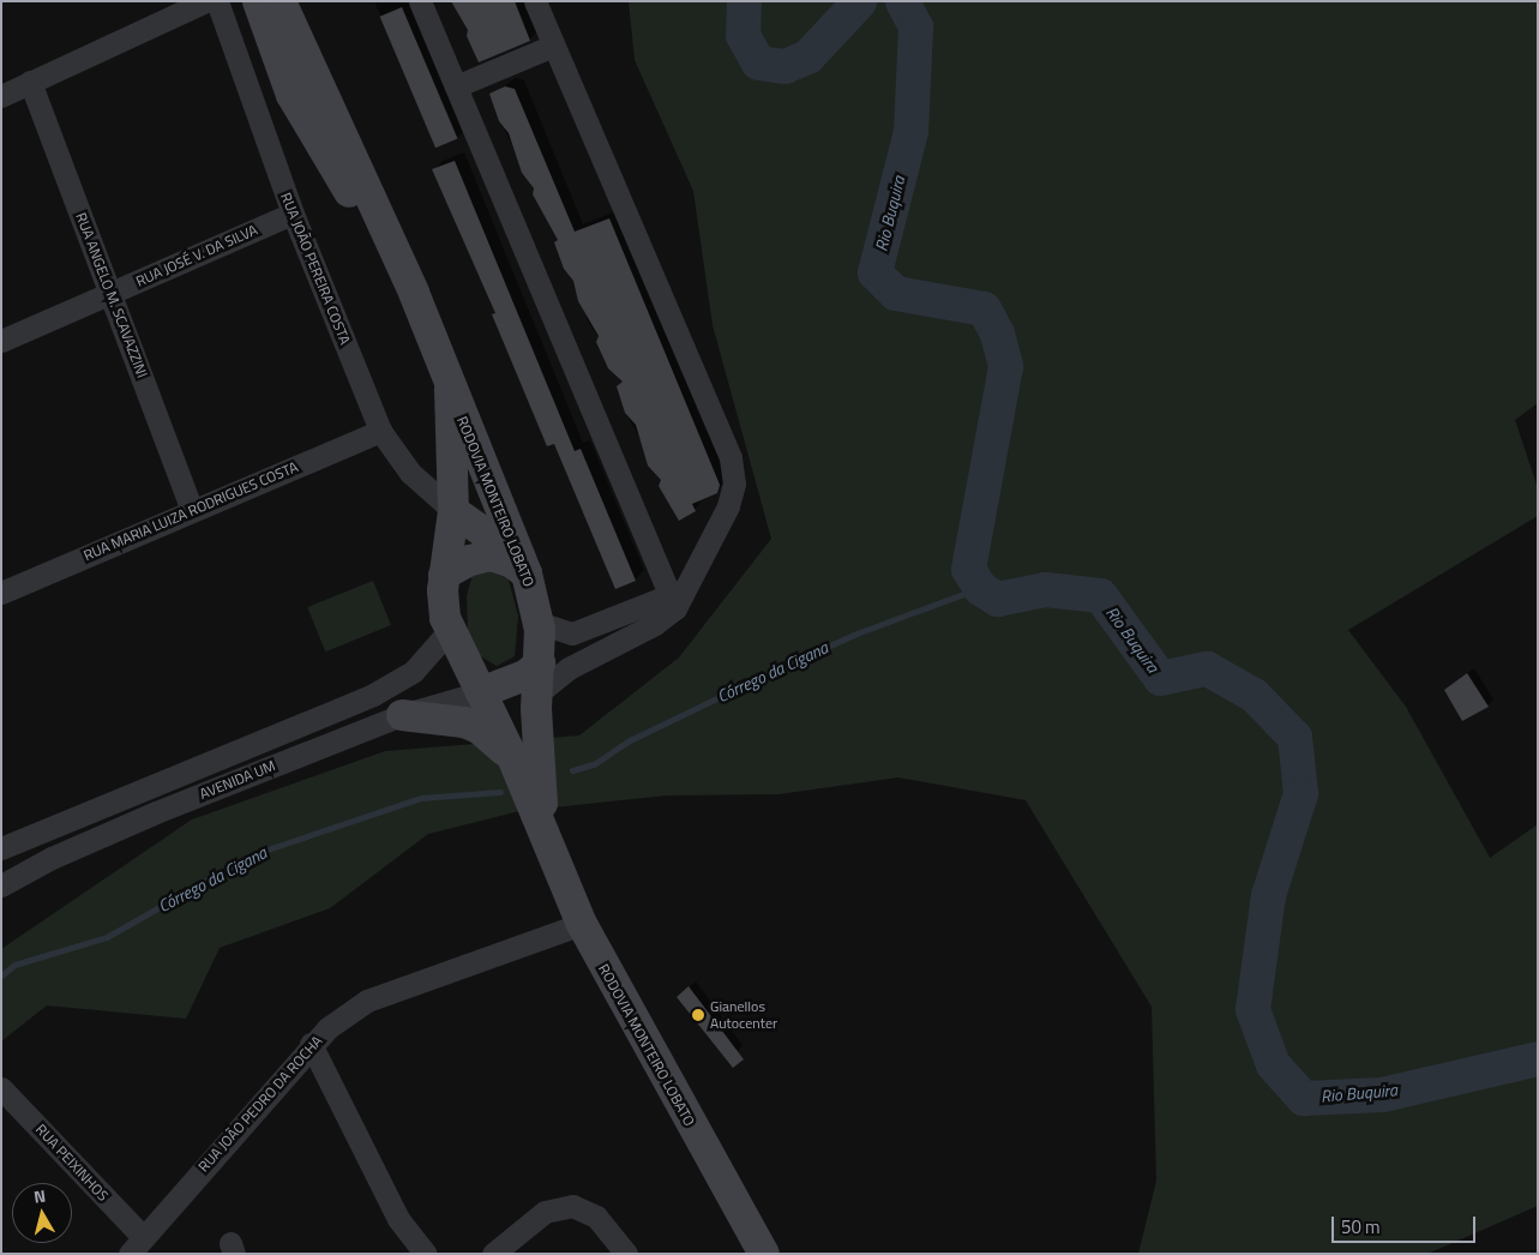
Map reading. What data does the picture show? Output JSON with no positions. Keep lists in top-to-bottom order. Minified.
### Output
{"streets":{"main road":["RODOVIA MONTEIRO LOBATO"],"street":["RUA JOSÉ V. DA SILVA","RUA JOÃO PEREIRA COSTA","RUA ANGELO M. SCAVAZZINI","RUA MARIA LUIZA RODRIGUES COSTA","AVENIDA UM","RUA JOÃO PEDRO DA ROCHA","RUA PEIXINHOS"]},"crossings":[["RUA JOSÉ V. DA SILVA","RUA JOÃO PEREIRA COSTA"],["RUA JOSÉ V. DA SILVA","RUA ANGELO M. SCAVAZZINI"],["RUA JOÃO PEREIRA COSTA","RODOVIA MONTEIRO LOBATO"],["RUA JOÃO PEREIRA COSTA","RUA MARIA LUIZA RODRIGUES COSTA"],["RUA ANGELO M. SCAVAZZINI","RUA MARIA LUIZA RODRIGUES COSTA"],["RODOVIA MONTEIRO LOBATO","AVENIDA UM"],["RODOVIA MONTEIRO LOBATO","RUA JOÃO PEDRO DA ROCHA"],["RUA JOÃO PEDRO DA ROCHA","RUA PEIXINHOS"]],"water":["Rio Buquira","Córrego da Cigana"],"places":["Gianellos Autocenter"],"scale_bar":"50 m","north":"top"}
